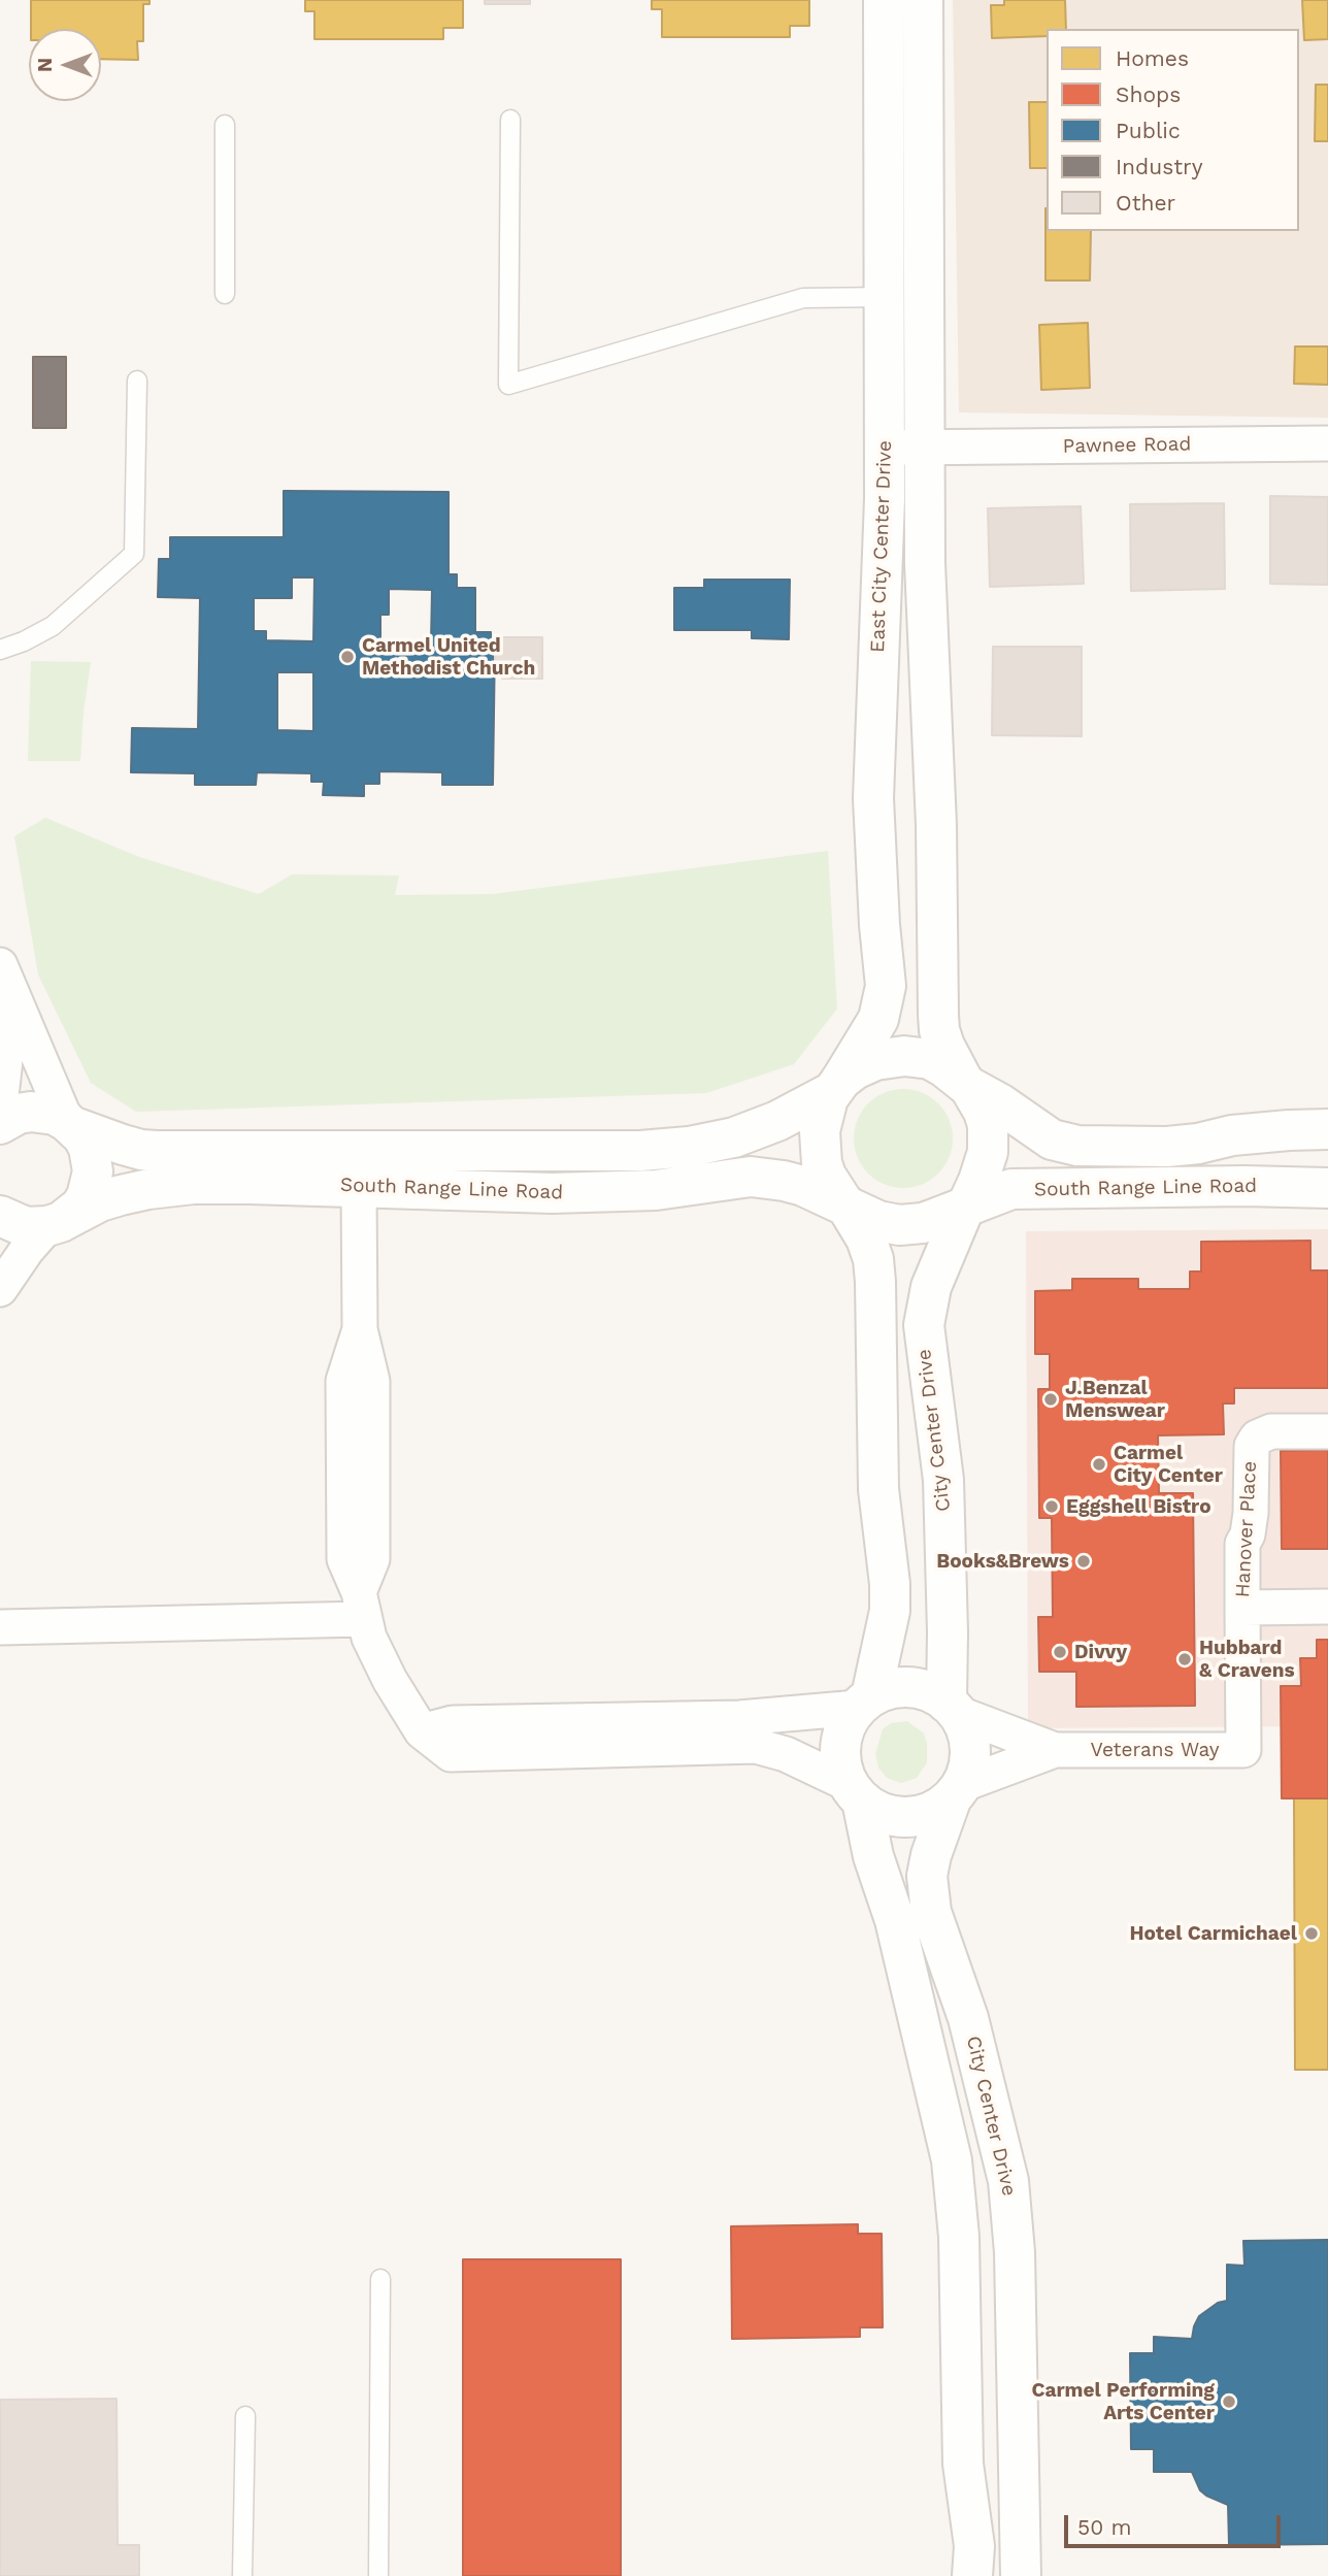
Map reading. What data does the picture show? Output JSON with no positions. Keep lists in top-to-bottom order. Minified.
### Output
{"streets":{"street":["Pawnee Road","East City Center Drive","South Range Line Road","City Center Drive","Hanover Place","Veterans Way"]},"crossings":[["Pawnee Road","East City Center Drive"],["East City Center Drive","South Range Line Road"],["East City Center Drive","City Center Drive"],["South Range Line Road","City Center Drive"],["Hanover Place","Veterans Way"]],"places":["Carmel United Methodist Church","J.Benzal Menswear","Carmel City Center","Eggshell Bistro","Books&Brews","Divvy","Hubbard & Cravens","Hotel Carmichael","Carmel Performing Arts Center"],"legend":["Homes","Shops","Public","Industry","Other"],"scale_bar":"50 m","north":"left"}
